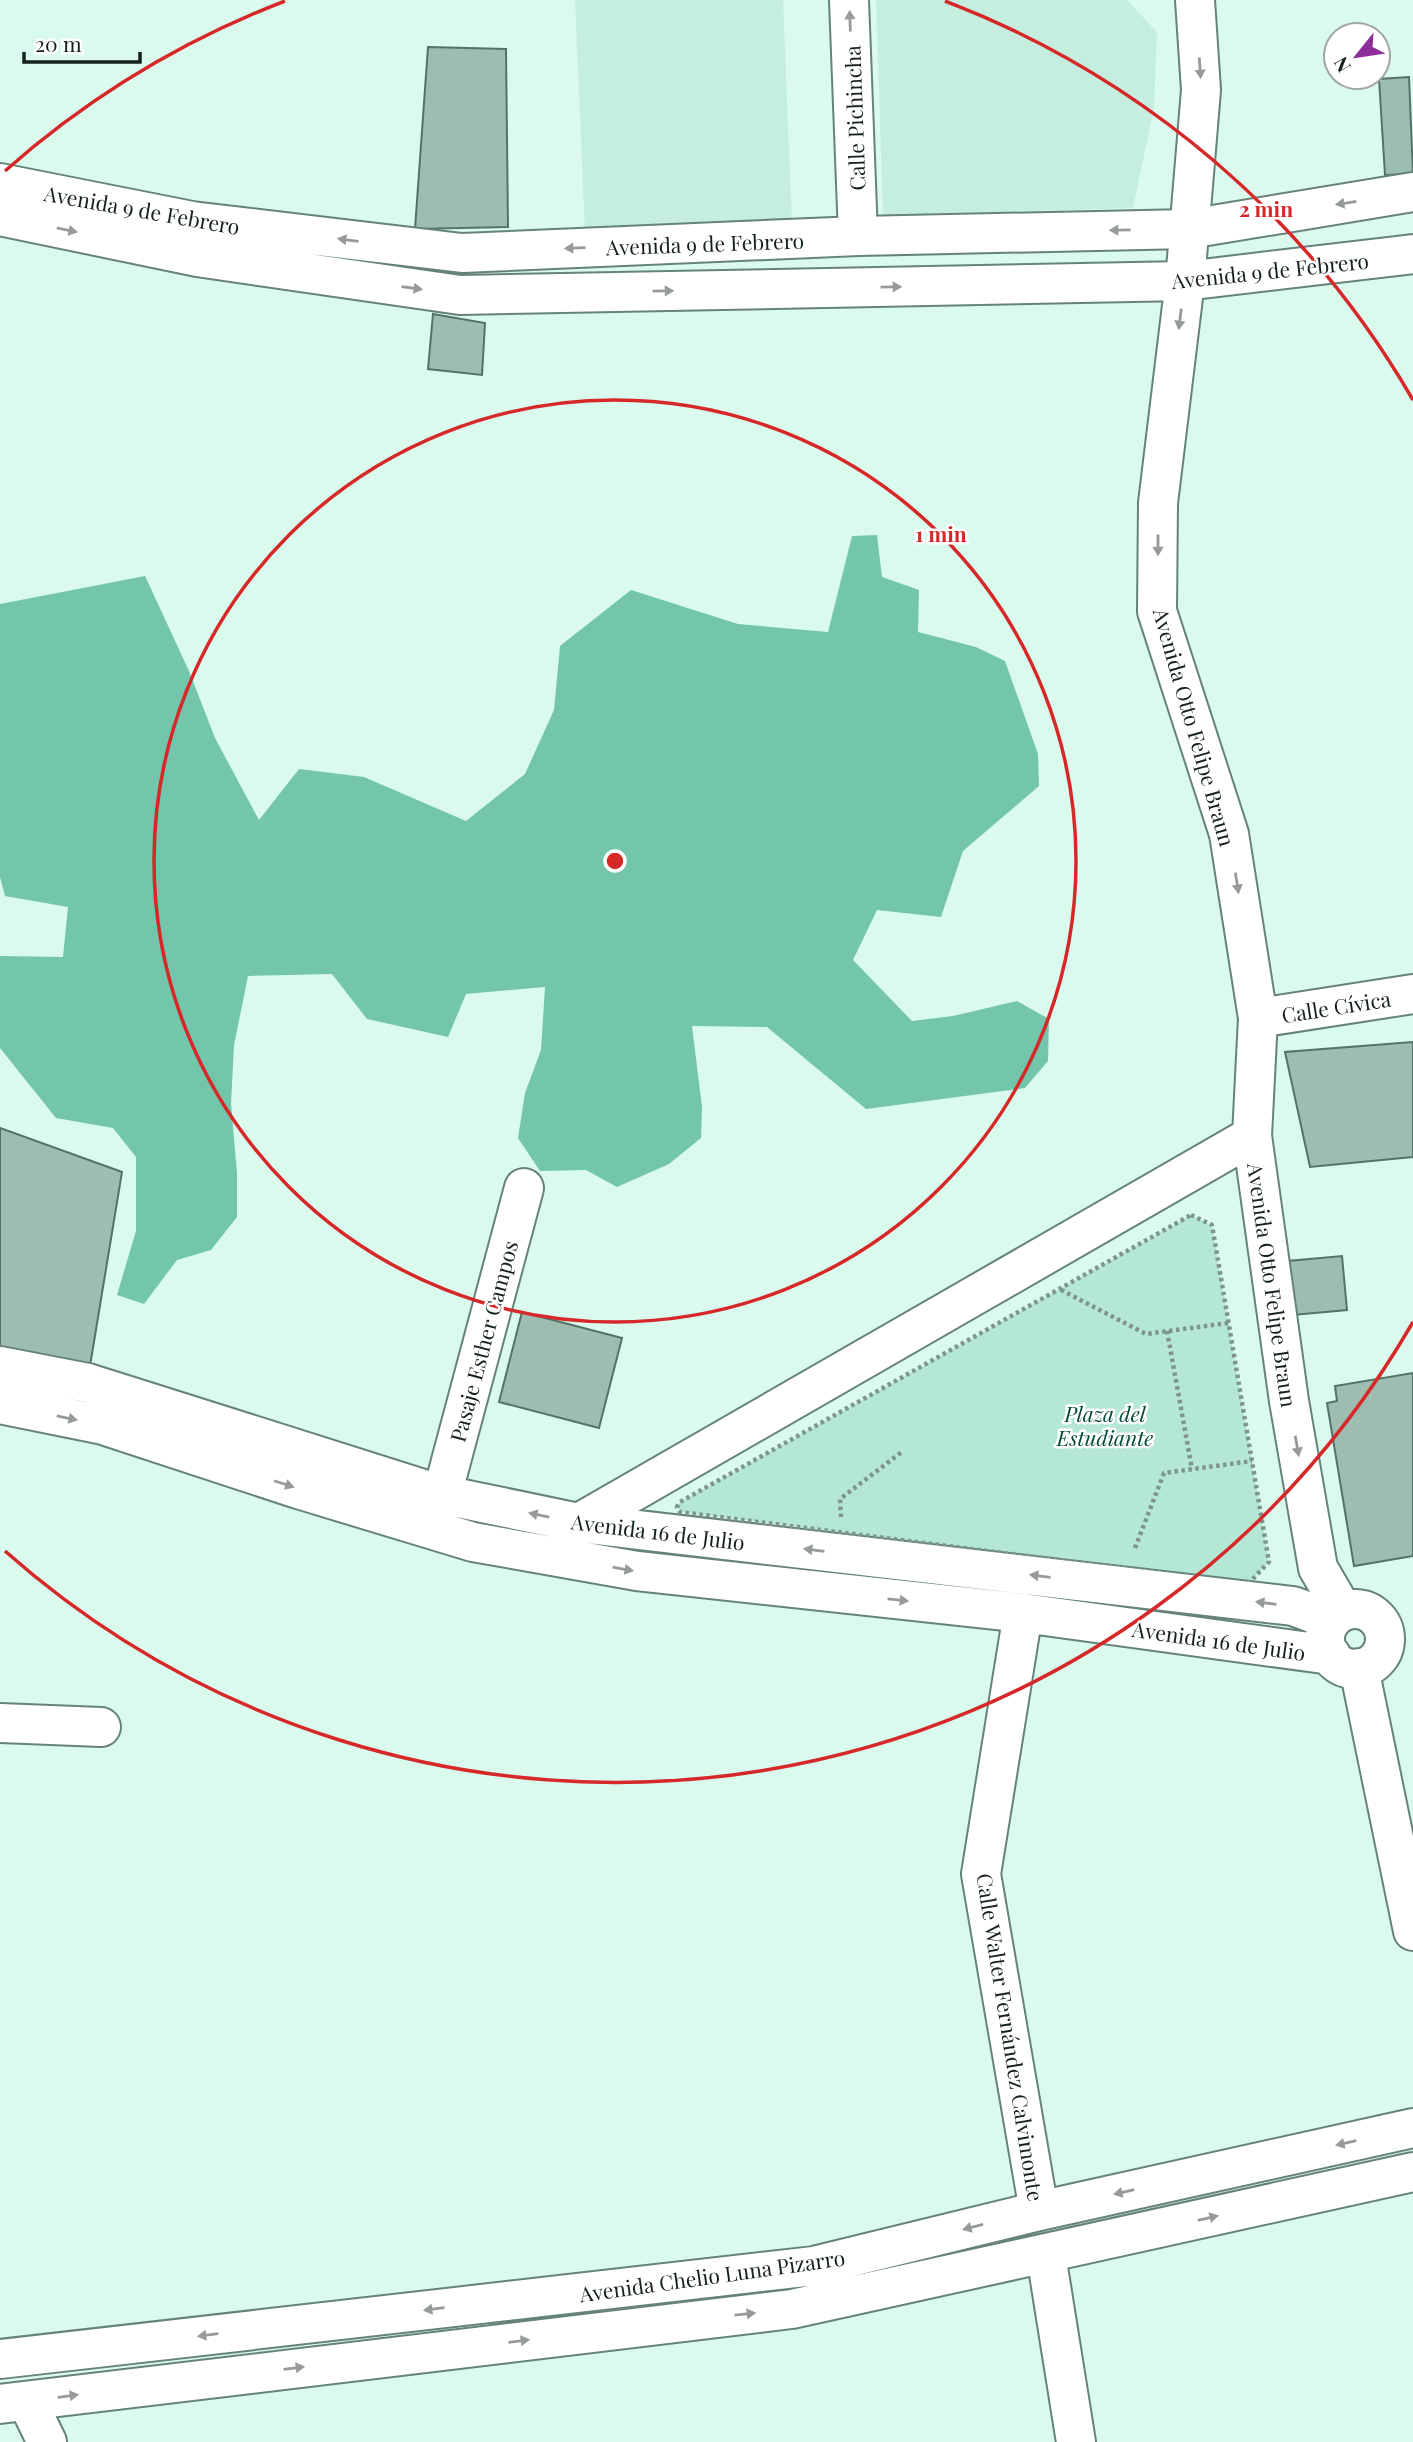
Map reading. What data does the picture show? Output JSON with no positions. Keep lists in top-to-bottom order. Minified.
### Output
{"streets":{"street":["Calle Pichincha","Avenida 9 de Febrero","Avenida Otto Felipe Braun","Calle Cívica","Pasaje Esther Campos","Avenida 16 de Julio","Calle Walter Fernández Calvimonte","Avenida Chelio Luna Pizarro"]},"crossings":[["Calle Pichincha","Avenida 9 de Febrero"],["Avenida 9 de Febrero","Avenida Otto Felipe Braun"],["Avenida Otto Felipe Braun","Calle Cívica"],["Avenida Otto Felipe Braun","Avenida 16 de Julio"],["Pasaje Esther Campos","Avenida 16 de Julio"],["Avenida 16 de Julio","Calle Walter Fernández Calvimonte"],["Calle Walter Fernández Calvimonte","Avenida Chelio Luna Pizarro"]],"one_way":["Calle Pichincha","Avenida Otto Felipe Braun"],"parks":["Plaza del Estudiante"],"scale_bar":"20 m","north":"bottom left","rings":["2 min","1 min"]}
